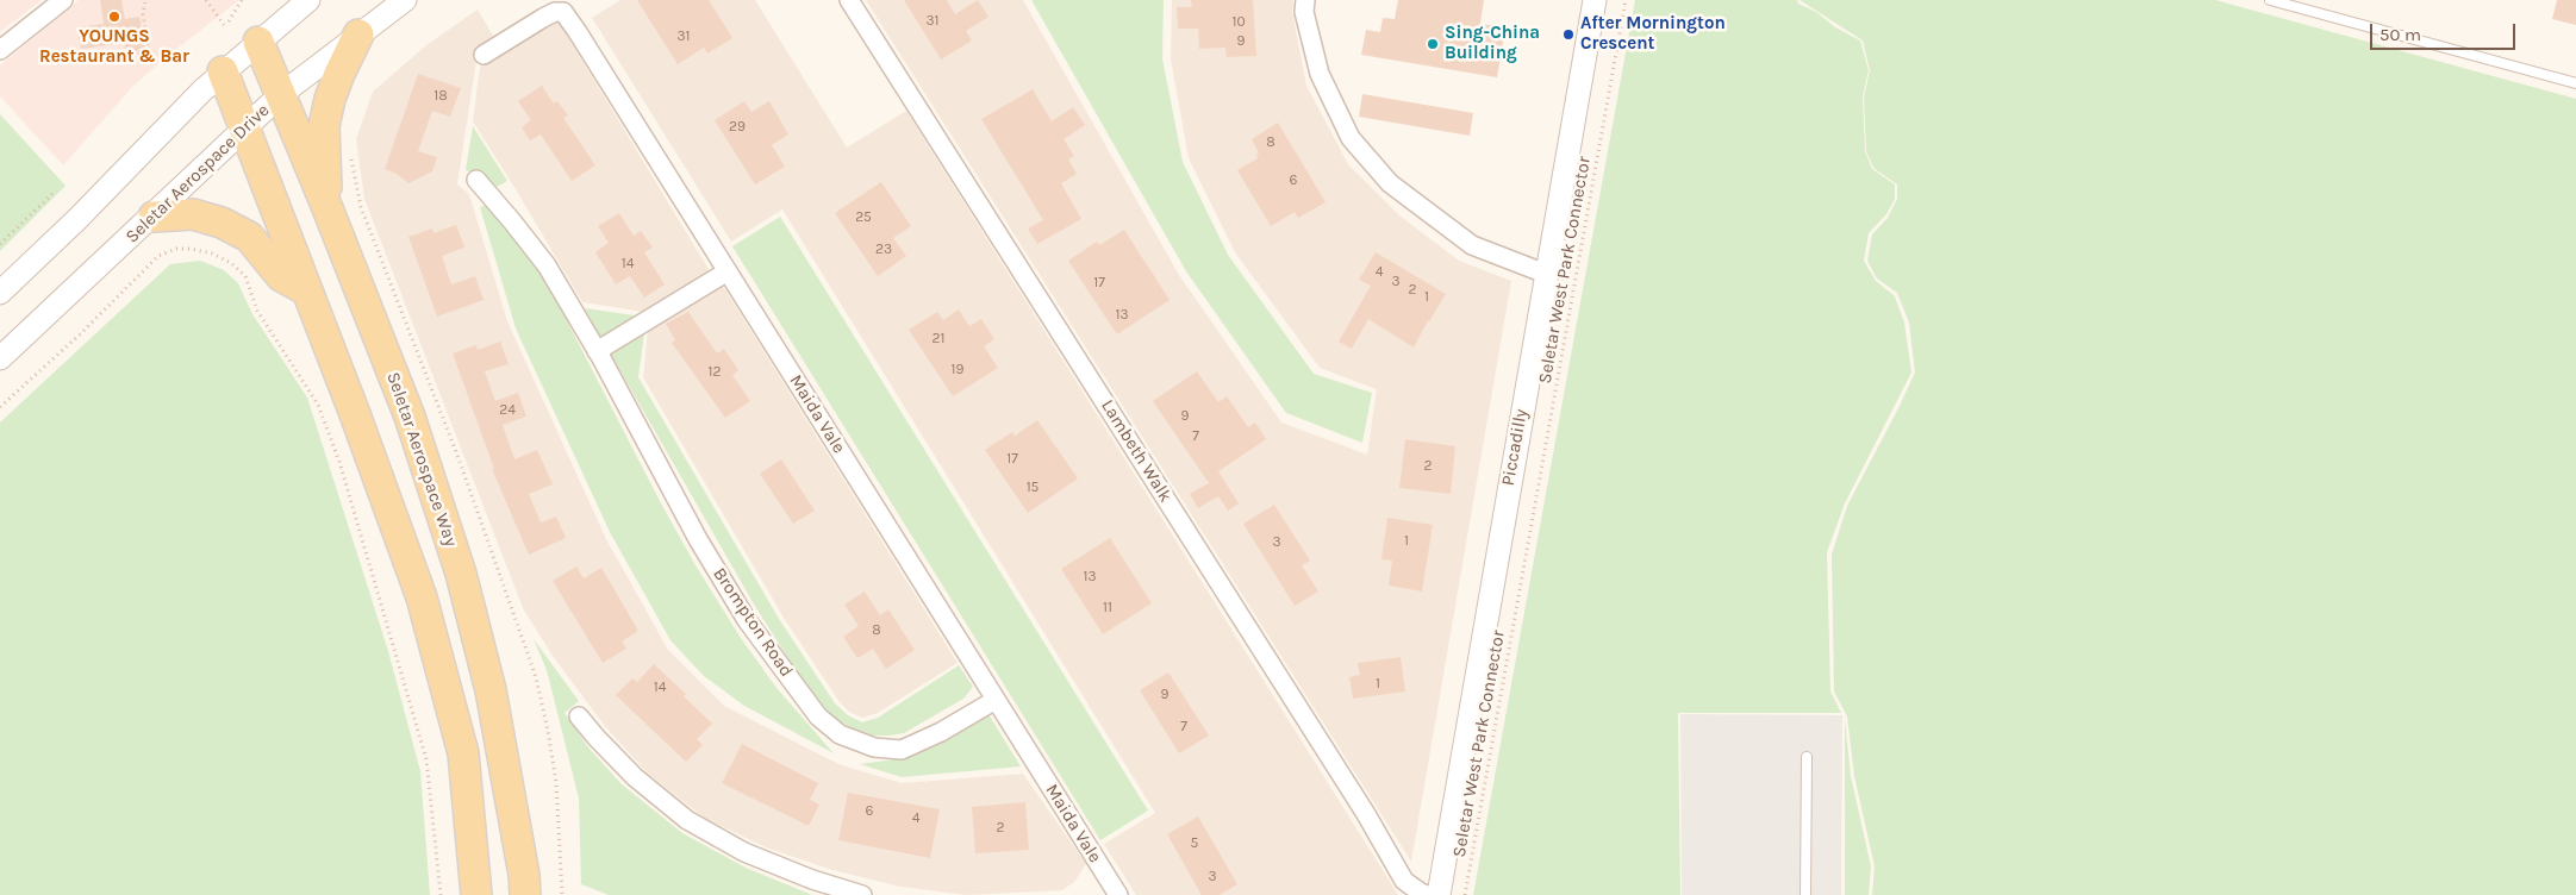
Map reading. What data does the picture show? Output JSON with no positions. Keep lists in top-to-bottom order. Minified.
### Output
{"streets":{"main road":["Seletar Aerospace Way"],"street":["Seletar Aerospace Drive","Maida Vale","Piccadilly","Lambeth Walk","Brompton Road"],"path":["Seletar West Park Connector"]},"crossings":[["Seletar Aerospace Drive","Seletar Aerospace Way"],["Maida Vale","Brompton Road"]],"places":["YOUNGS Restaurant & Bar","After Mornington Crescent","Sing-China Building"],"house_numbers":["31","10","31","9","18","29","8","6","25","23","14","4","3","17","2","1","13","21","19","12","24","9","7","17","2","15","1","3","13","11","8","1","14","9","7","6","4","2","5","3"],"scale_bar":"50 m"}
